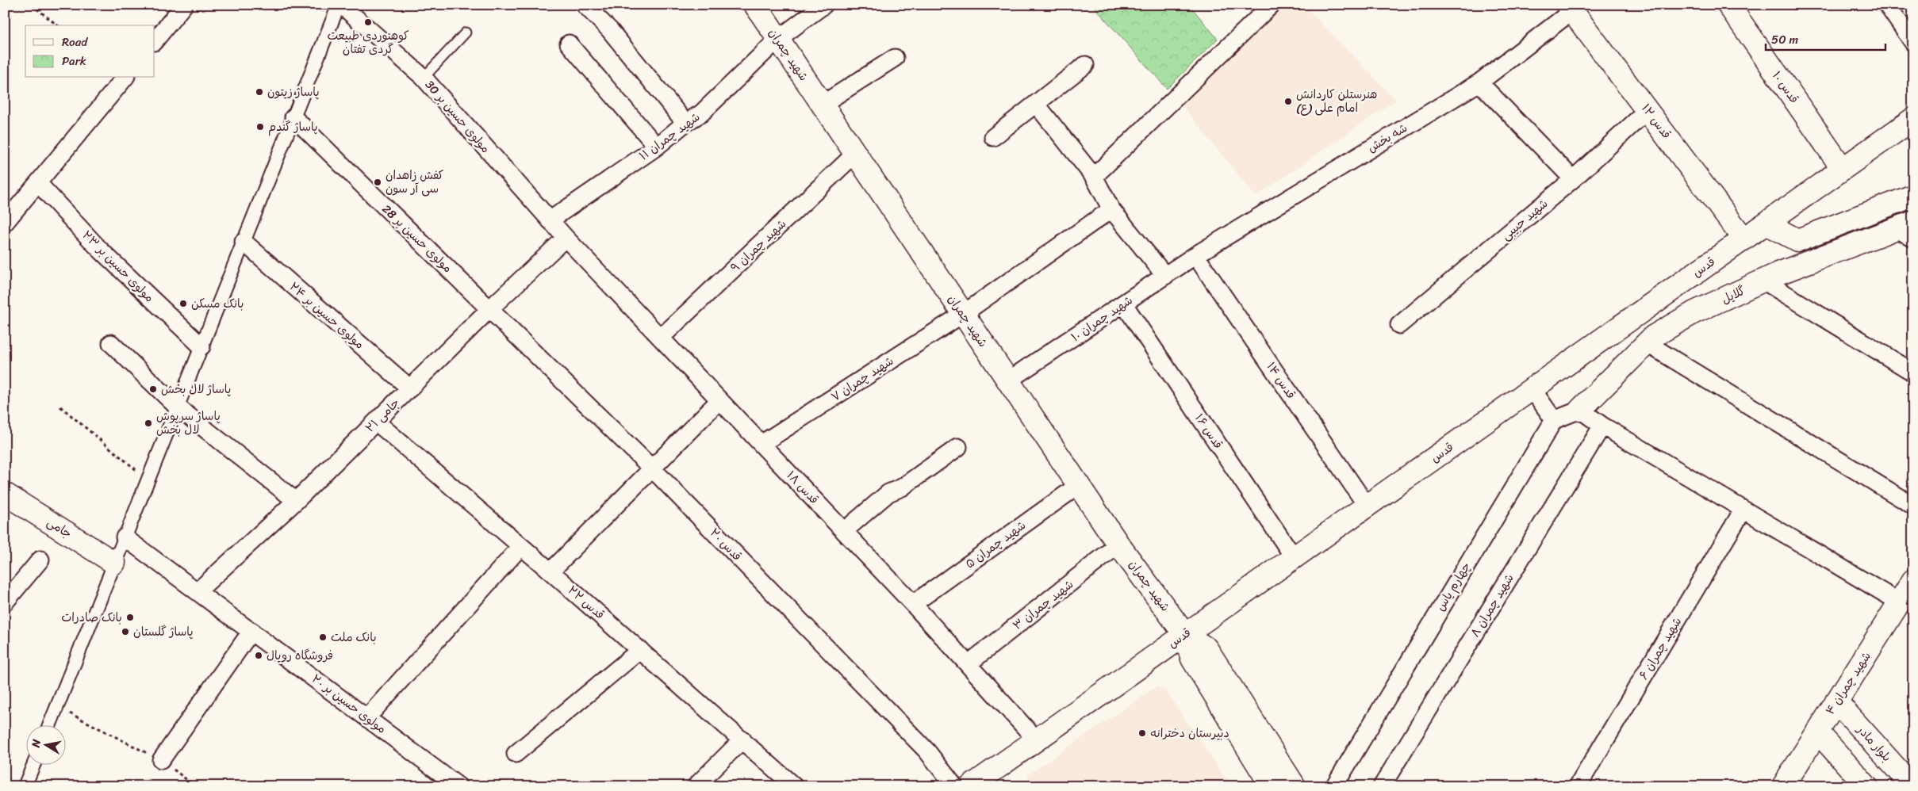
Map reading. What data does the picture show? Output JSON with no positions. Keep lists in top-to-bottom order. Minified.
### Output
{"streets":{"street":["شهید چمران","قدس ۱۰","مولوی حسین بر 30","قدس ۱۲","شهید چمران ۱۱","شه بخش","شهید حبیبی","مولوی حسین بر 28","شهید چمران ۹","مولوی حسین بر ۲۳","قدس","گلایل","مولوی حسین بر ۲۴","شهید چمران ۱۰","شهید چمران ۷","قدس ۱۴","جامی ۲۱","قدس ۱۶","قدس ۱۸","جامی","قدس ۲۰","شهید چمران ۵","چهارم یاس","قدس ۲۲","شهید چمران ۳","شهید چمران ۸","شهید چمران ۶","شهید چمران ۴","مولوی حسین بر ۲۰","بلوار مادر"]},"crossings":[["شهید چمران","شهید چمران ۱۱"],["شهید چمران","شهید چمران ۹"],["شهید چمران","قدس"],["شهید چمران","شهید چمران ۱۰"],["شهید چمران","شهید چمران ۷"],["شهید چمران","شهید چمران ۵"],["شهید چمران","شهید چمران ۳"],["قدس ۱۰","قدس"],["مولوی حسین بر 30","شهید چمران ۱۱"],["مولوی حسین بر 30","جامی ۲۱"],["مولوی حسین بر 30","قدس ۱۸"],["قدس ۱۲","شه بخش"],["قدس ۱۲","شهید حبیبی"],["قدس ۱۲","قدس"],["شه بخش","شهید چمران ۱۰"],["شه بخش","قدس ۱۴"],["مولوی حسین بر 28","جامی ۲۱"],["مولوی حسین بر 28","قدس ۲۰"],["شهید چمران ۹","قدس ۱۸"],["قدس","قدس ۱۴"],["قدس","قدس ۱۶"],["قدس","قدس ۱۸"],["مولوی حسین بر ۲۴","جامی ۲۱"],["شهید چمران ۱۰","قدس ۱۴"],["شهید چمران ۱۰","قدس ۱۶"],["شهید چمران ۷","قدس ۱۸"],["جامی ۲۱","قدس ۱۸"],["جامی ۲۱","قدس ۲۰"],["جامی ۲۱","قدس ۲۲"],["جامی ۲۱","مولوی حسین بر ۲۰"],["قدس ۱۸","شهید چمران ۵"],["قدس ۱۸","شهید چمران ۳"],["شهید چمران ۴","بلوار مادر"]],"places":["کوهنوردی طبیعت گردی تفتان","پاساژ زیتون","هنرستلن کاردانش امام علی (ع)","پاساژ گندم","کفش زاهدان سی آر سون","بانک مسکن","پاساژ لال بخش","پاساژ سرپوش لال بخش","بانک صادرات","پاساژ گلستان","بانک ملت","فروشگاه رویال","دبیرستان دخترانه"],"legend":["Road","Park"],"scale_bar":"50 m","north":"left"}
